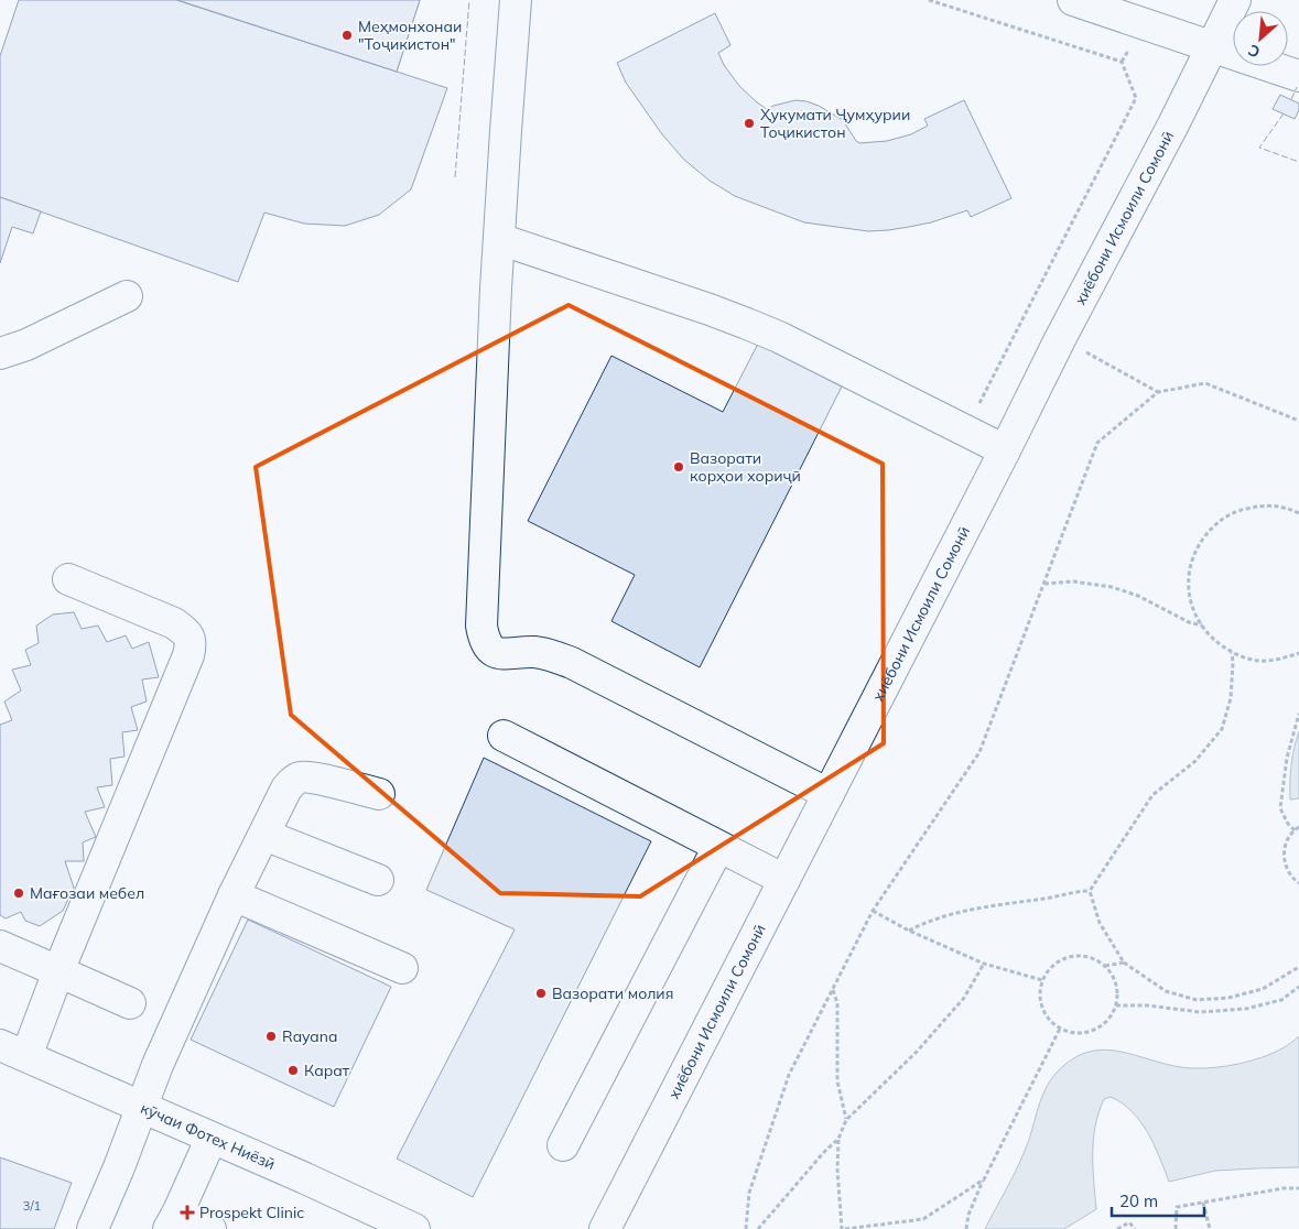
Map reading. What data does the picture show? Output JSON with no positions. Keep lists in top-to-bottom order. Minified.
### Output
{"streets":{"street":["хиёбони Исмоили Сомонӣ","кӯчаи Фотех Ниёзӣ"]},"places":{"other":["Меҳмонхонаи \"Тоҷикистон\"","Ҳукумати Ҷумҳурии Тоҷикистон","Вазорати корҳои хориҷӣ","Мағозаи мебел","Вазорати молия","Rayana","Карат"],"health":["Prospekt Clinic"]},"house_numbers":["3/1"],"scale_bar":"20 m","north":"bottom left"}
